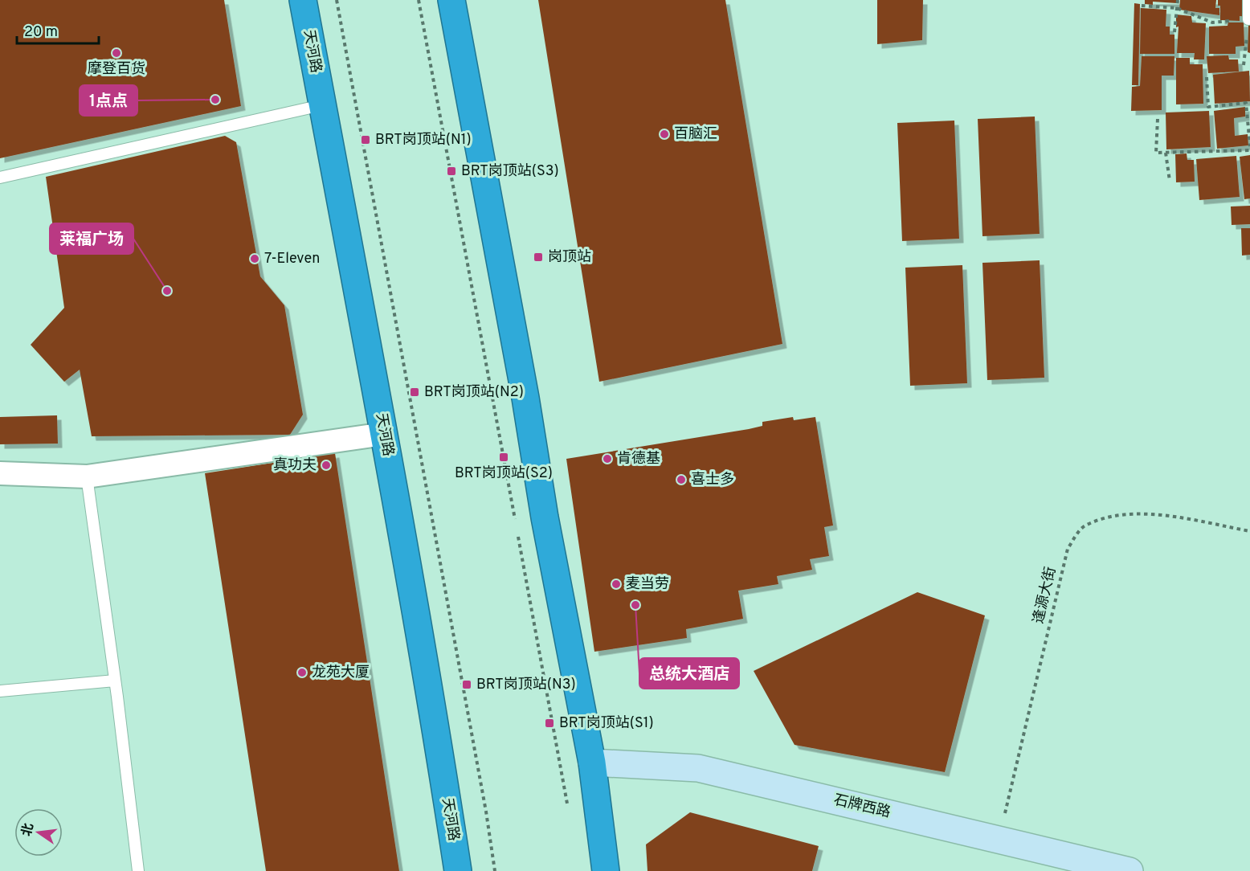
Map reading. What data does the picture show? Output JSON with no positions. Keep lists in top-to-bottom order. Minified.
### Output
{"streets":{"highway":["天河路"],"street":["石牌西路"],"path":["逢源大街"]},"crossings":[["逢源大街","石牌西路"]],"places":{"other":["摩登百货","1点点","百脑汇","7-Eleven","莱福广场","肯德基","真功夫","喜士多","麦当劳","总统大酒店","龙苑大厦"],"transit":["BRT岗顶站(N1)","BRT岗顶站(S3)","岗顶站","BRT岗顶站(N2)","BRT岗顶站(S2)","BRT岗顶站(N3)","BRT岗顶站(S1)"]},"scale_bar":"20 m","north":"left"}
